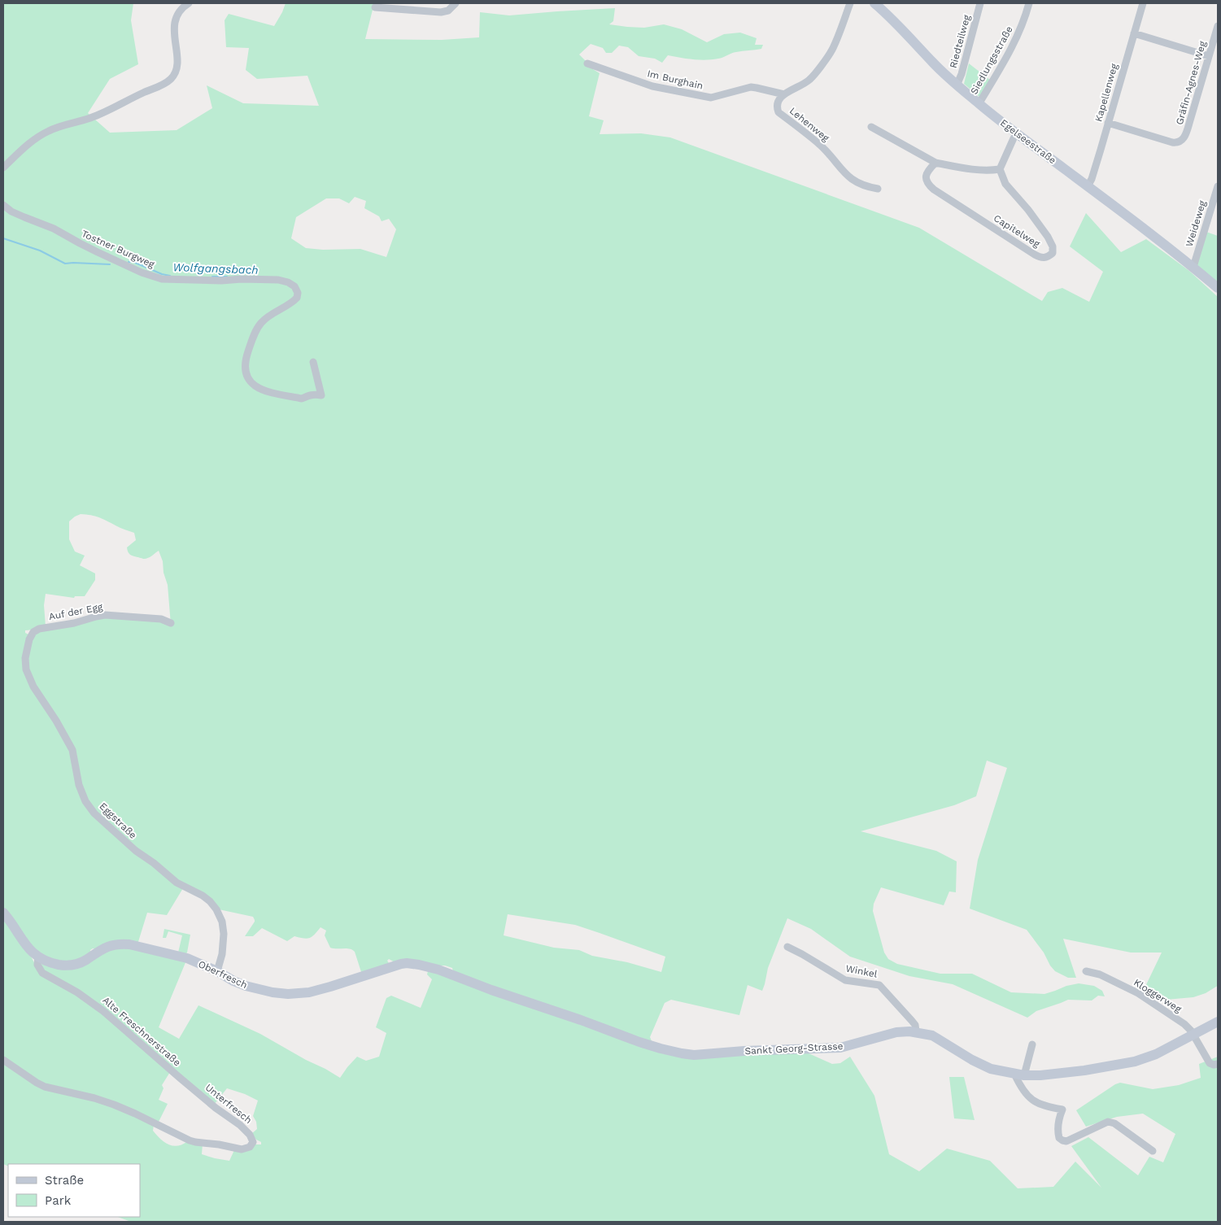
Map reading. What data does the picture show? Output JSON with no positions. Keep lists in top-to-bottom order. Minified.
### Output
{"streets":{"street":["Riedteilweg","Siedlungsstraße","Im Burghain","Gräfin-Agnes-Weg","Kapellenweg","Lehenweg","Egelseestraße","Weideweg","Capitelweg","Tostner Burgweg","Auf der Egg","Eggstraße","Winkel","Oberfresch","Kloggerweg","Alte Freschnerstraße","Sankt Georg-Strasse","Unterfresch"]},"crossings":[["Riedteilweg","Egelseestraße"],["Siedlungsstraße","Egelseestraße"],["Im Burghain","Lehenweg"],["Gräfin-Agnes-Weg","Kapellenweg"],["Kapellenweg","Egelseestraße"],["Egelseestraße","Weideweg"],["Auf der Egg","Eggstraße"],["Eggstraße","Oberfresch"],["Winkel","Sankt Georg-Strasse"],["Oberfresch","Alte Freschnerstraße"],["Oberfresch","Sankt Georg-Strasse"],["Kloggerweg","Sankt Georg-Strasse"],["Alte Freschnerstraße","Unterfresch"]],"water":["Wolfgangsbach"],"legend":["Straße","Park"]}
